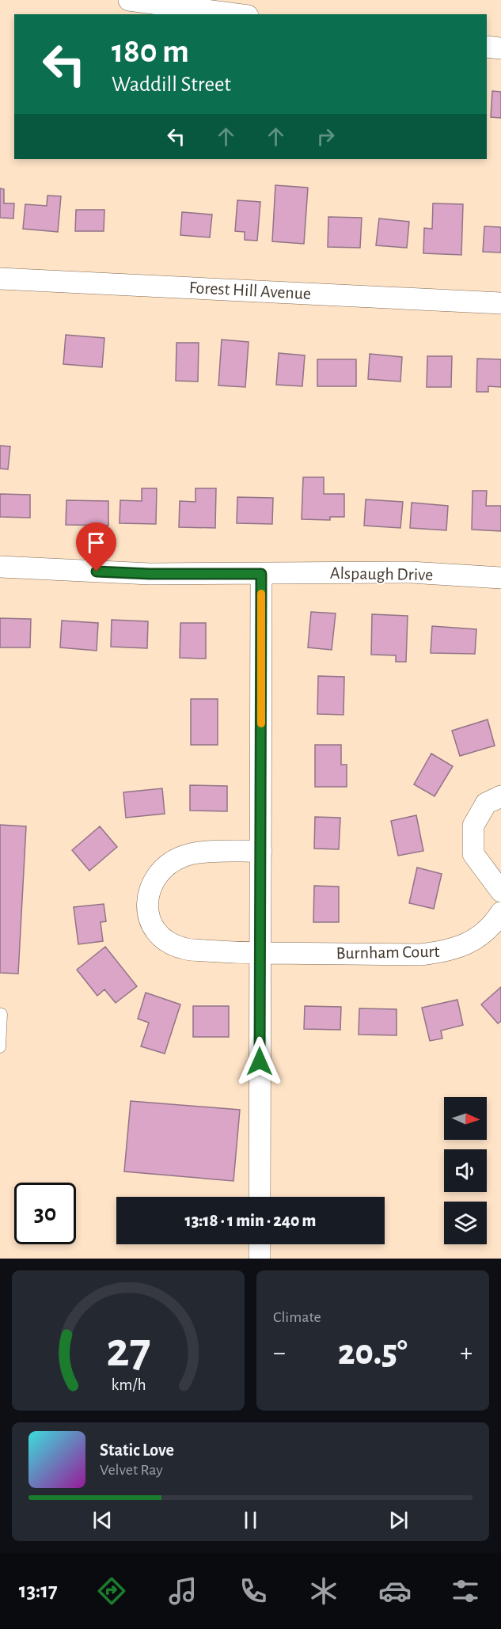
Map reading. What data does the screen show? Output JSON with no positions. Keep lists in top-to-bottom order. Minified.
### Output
{"streets":{"street":["Forest Hill Avenue","Alspaugh Drive","Burnham Court"]},"north":"right","page":{"turn":["180 m","Waddill Street"],"limit":"30","trip":"13:18 · 1 min · 240 m","tile":"Climate","heat":["−","20.5°","+"],"song":["Static Love","Velvet Ray"],"tabs":"13:17","gauge":["27","km/h"]}}
